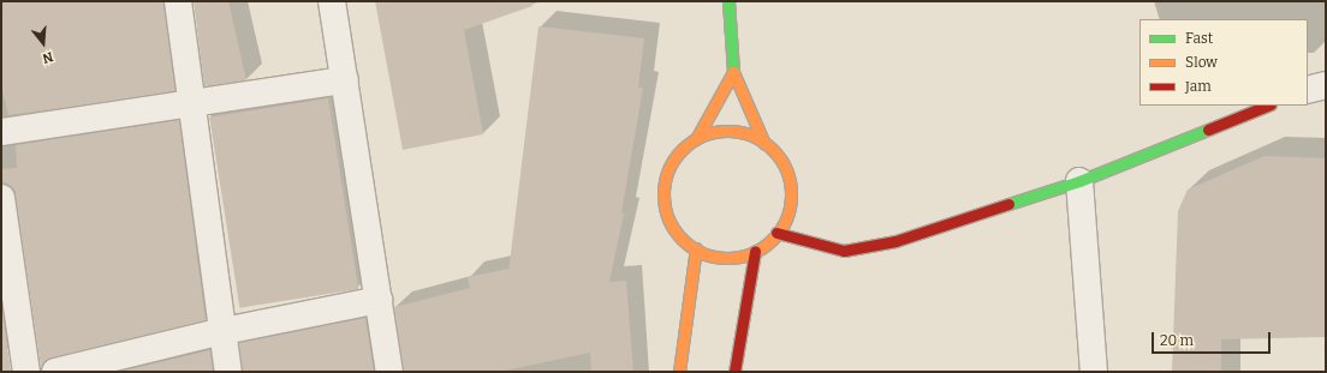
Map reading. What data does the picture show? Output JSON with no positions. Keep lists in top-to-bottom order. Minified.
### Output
{"legend":["Fast","Slow","Jam"],"scale_bar":"20 m","north":"bottom"}
